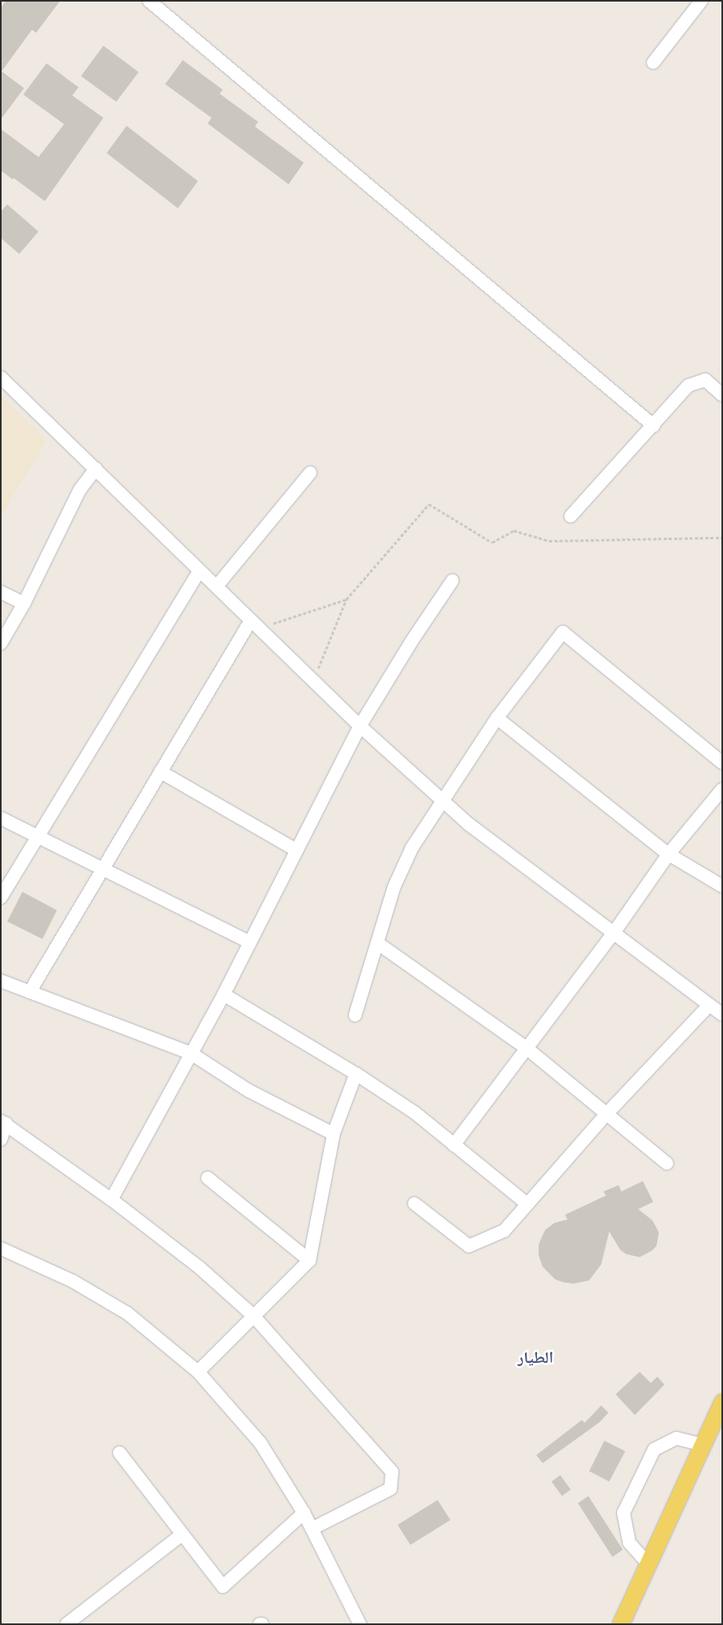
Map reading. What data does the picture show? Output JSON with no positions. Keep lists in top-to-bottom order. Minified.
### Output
{"districts":["الطيار"]}
